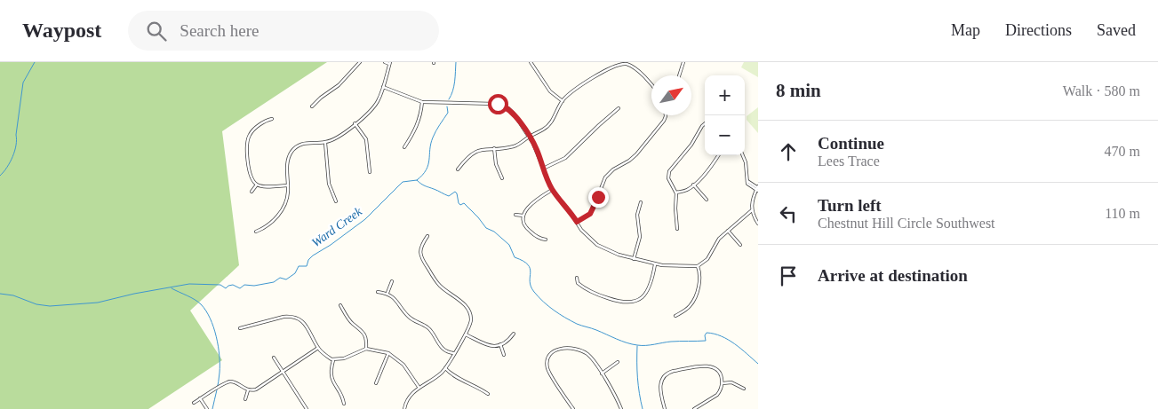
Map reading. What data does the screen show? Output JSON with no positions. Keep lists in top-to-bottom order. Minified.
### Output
{"water":["Ward Creek"],"north":"top right","page":{"header":"Waypost","search":"Search here","nav":["Map","Directions","Saved"],"heading":["8 min","Walk · 580 m"],"map_buttons":["+","−"],"list":[["Continue","Lees Trace","470 m"],["Turn left","Chestnut Hill Circle Southwest","110 m"],"Arrive at destination"]}}
